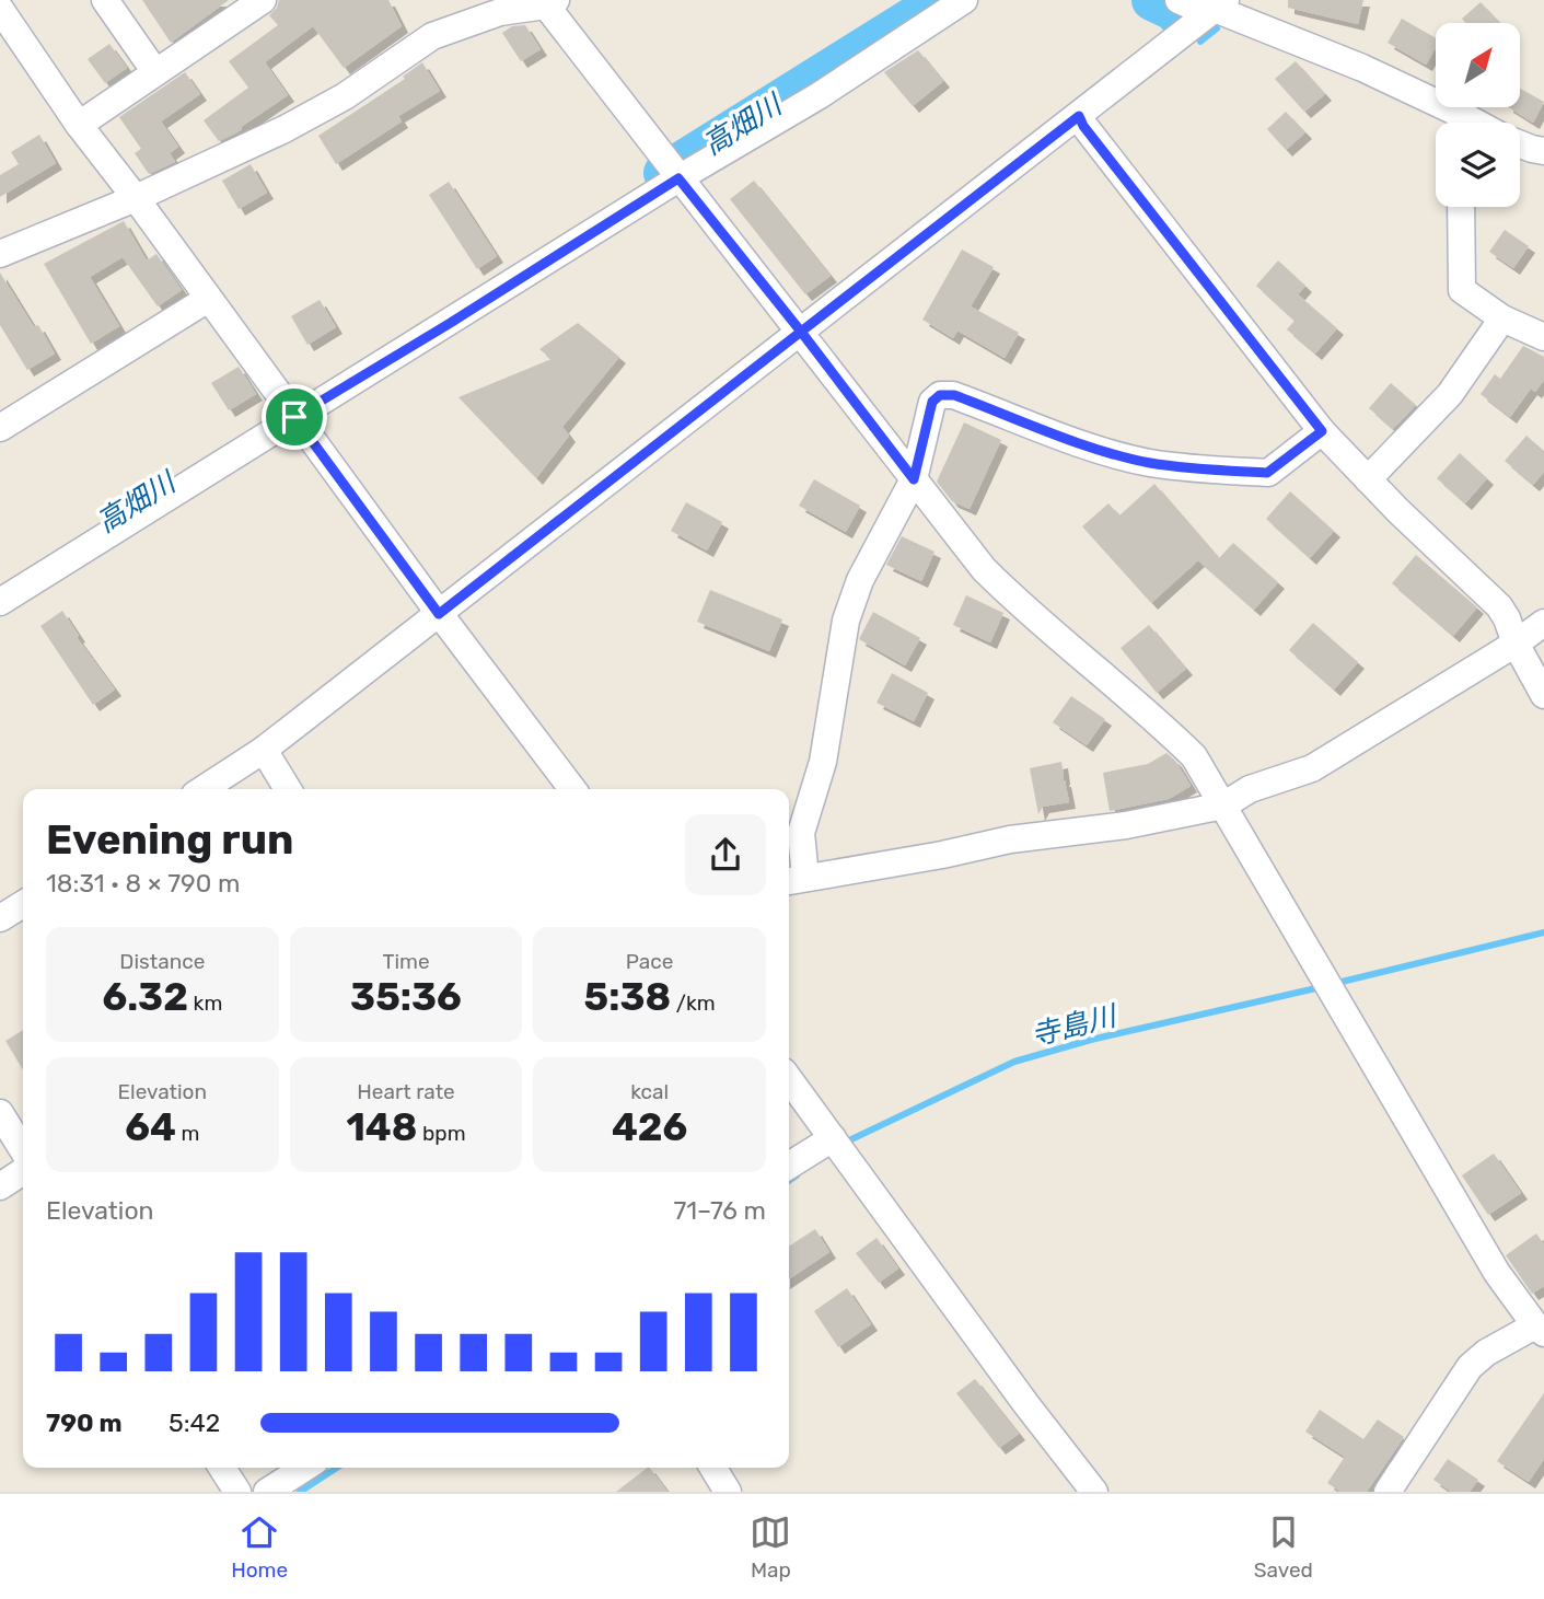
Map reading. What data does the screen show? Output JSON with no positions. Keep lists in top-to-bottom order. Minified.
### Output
{"water":["高畑川","寺島川"],"north":"top right","page":{"heading":["Evening run","18:31 · 8 × 790 m"],"stats":[["Distance","6.32 km"],["Time","35:36"],["Pace","5:38 /km"],["Elevation","64 m"],["Heart rate","148 bpm"],["kcal","426"]],"chart":["Elevation","71–76 m"],"list":[{"name":"790 m","note":"5:42"}],"tabs":["Home","Map","Saved"]}}
